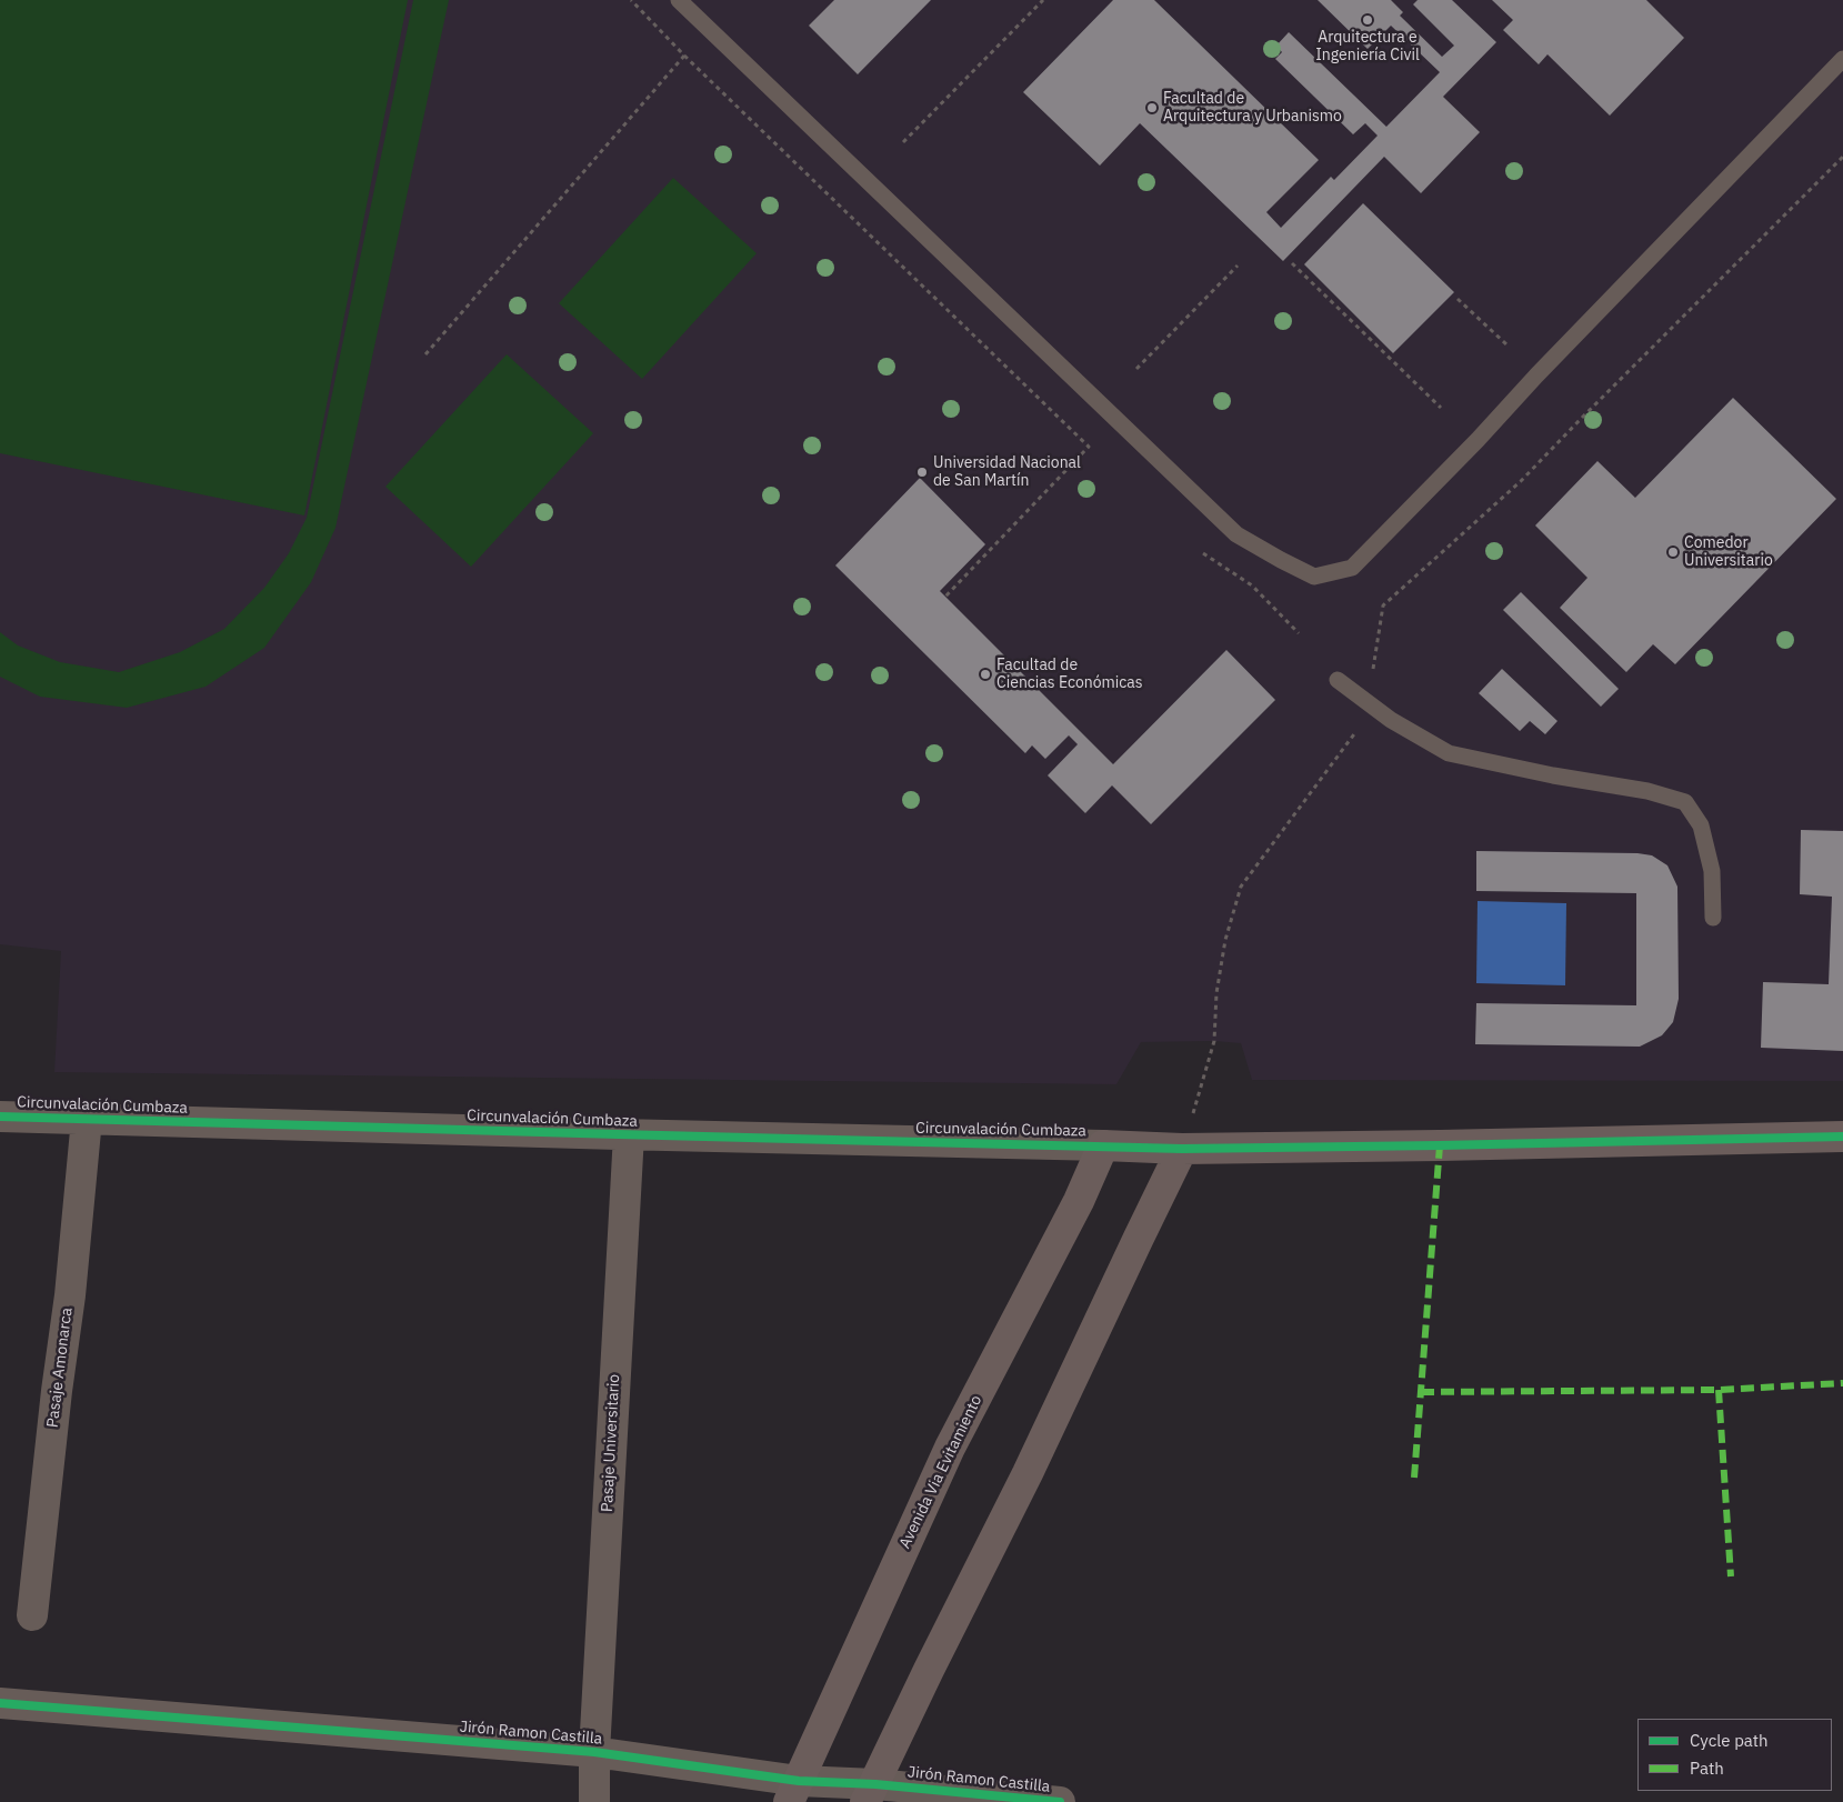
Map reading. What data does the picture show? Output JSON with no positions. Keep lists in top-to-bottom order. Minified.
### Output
{"streets":{"street":["Circunvalación Cumbaza","Pasaje Amonarca","Pasaje Universitario","Avenida Via Evitamiento","Jirón Ramon Castilla"]},"crossings":[["Circunvalación Cumbaza","Pasaje Amonarca"],["Circunvalación Cumbaza","Pasaje Universitario"],["Circunvalación Cumbaza","Avenida Via Evitamiento"],["Pasaje Universitario","Jirón Ramon Castilla"],["Avenida Via Evitamiento","Jirón Ramon Castilla"]],"places":["Arquitectura e Ingeniería Civil","Facultad de Arquitectura y Urbanismo","Universidad Nacional de San Martín","Comedor Universitario","Facultad de Ciencias Económicas"],"legend":["Cycle path","Path"]}
